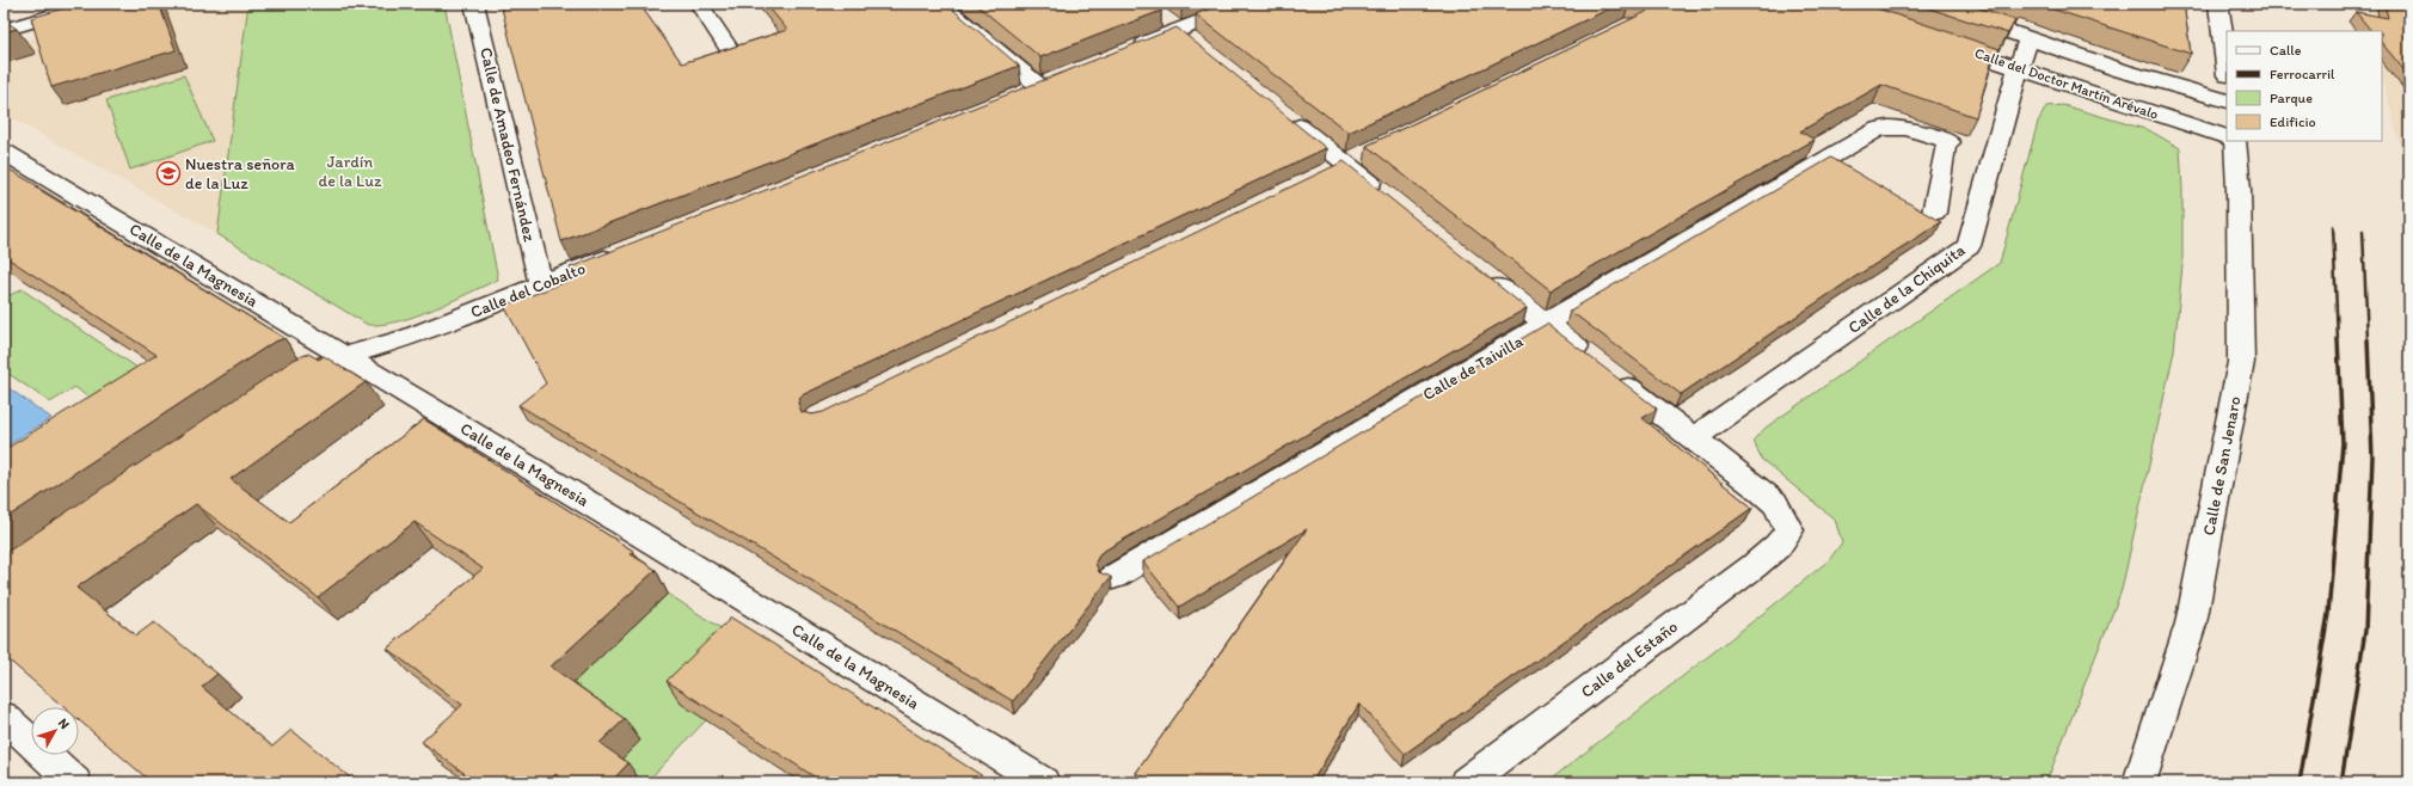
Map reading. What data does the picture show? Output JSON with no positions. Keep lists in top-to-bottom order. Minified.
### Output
{"streets":{"street":["Calle del Doctor Martín Arévalo","Calle de Amadeo Fernández","Calle de la Magnesia","Calle de la Chiquita","Calle del Cobalto","Calle de Taivilla","Calle de San Jenaro","Calle del Estaño"]},"crossings":[["Calle del Doctor Martín Arévalo","Calle de la Chiquita"],["Calle de Amadeo Fernández","Calle del Cobalto"],["Calle de la Magnesia","Calle del Cobalto"],["Calle de la Chiquita","Calle del Estaño"]],"parks":["Jardín de la Luz"],"places":{"school or university":["Nuestra señora de la Luz"]},"legend":["Calle","Ferrocarril","Parque","Edificio"],"north":"top right"}
